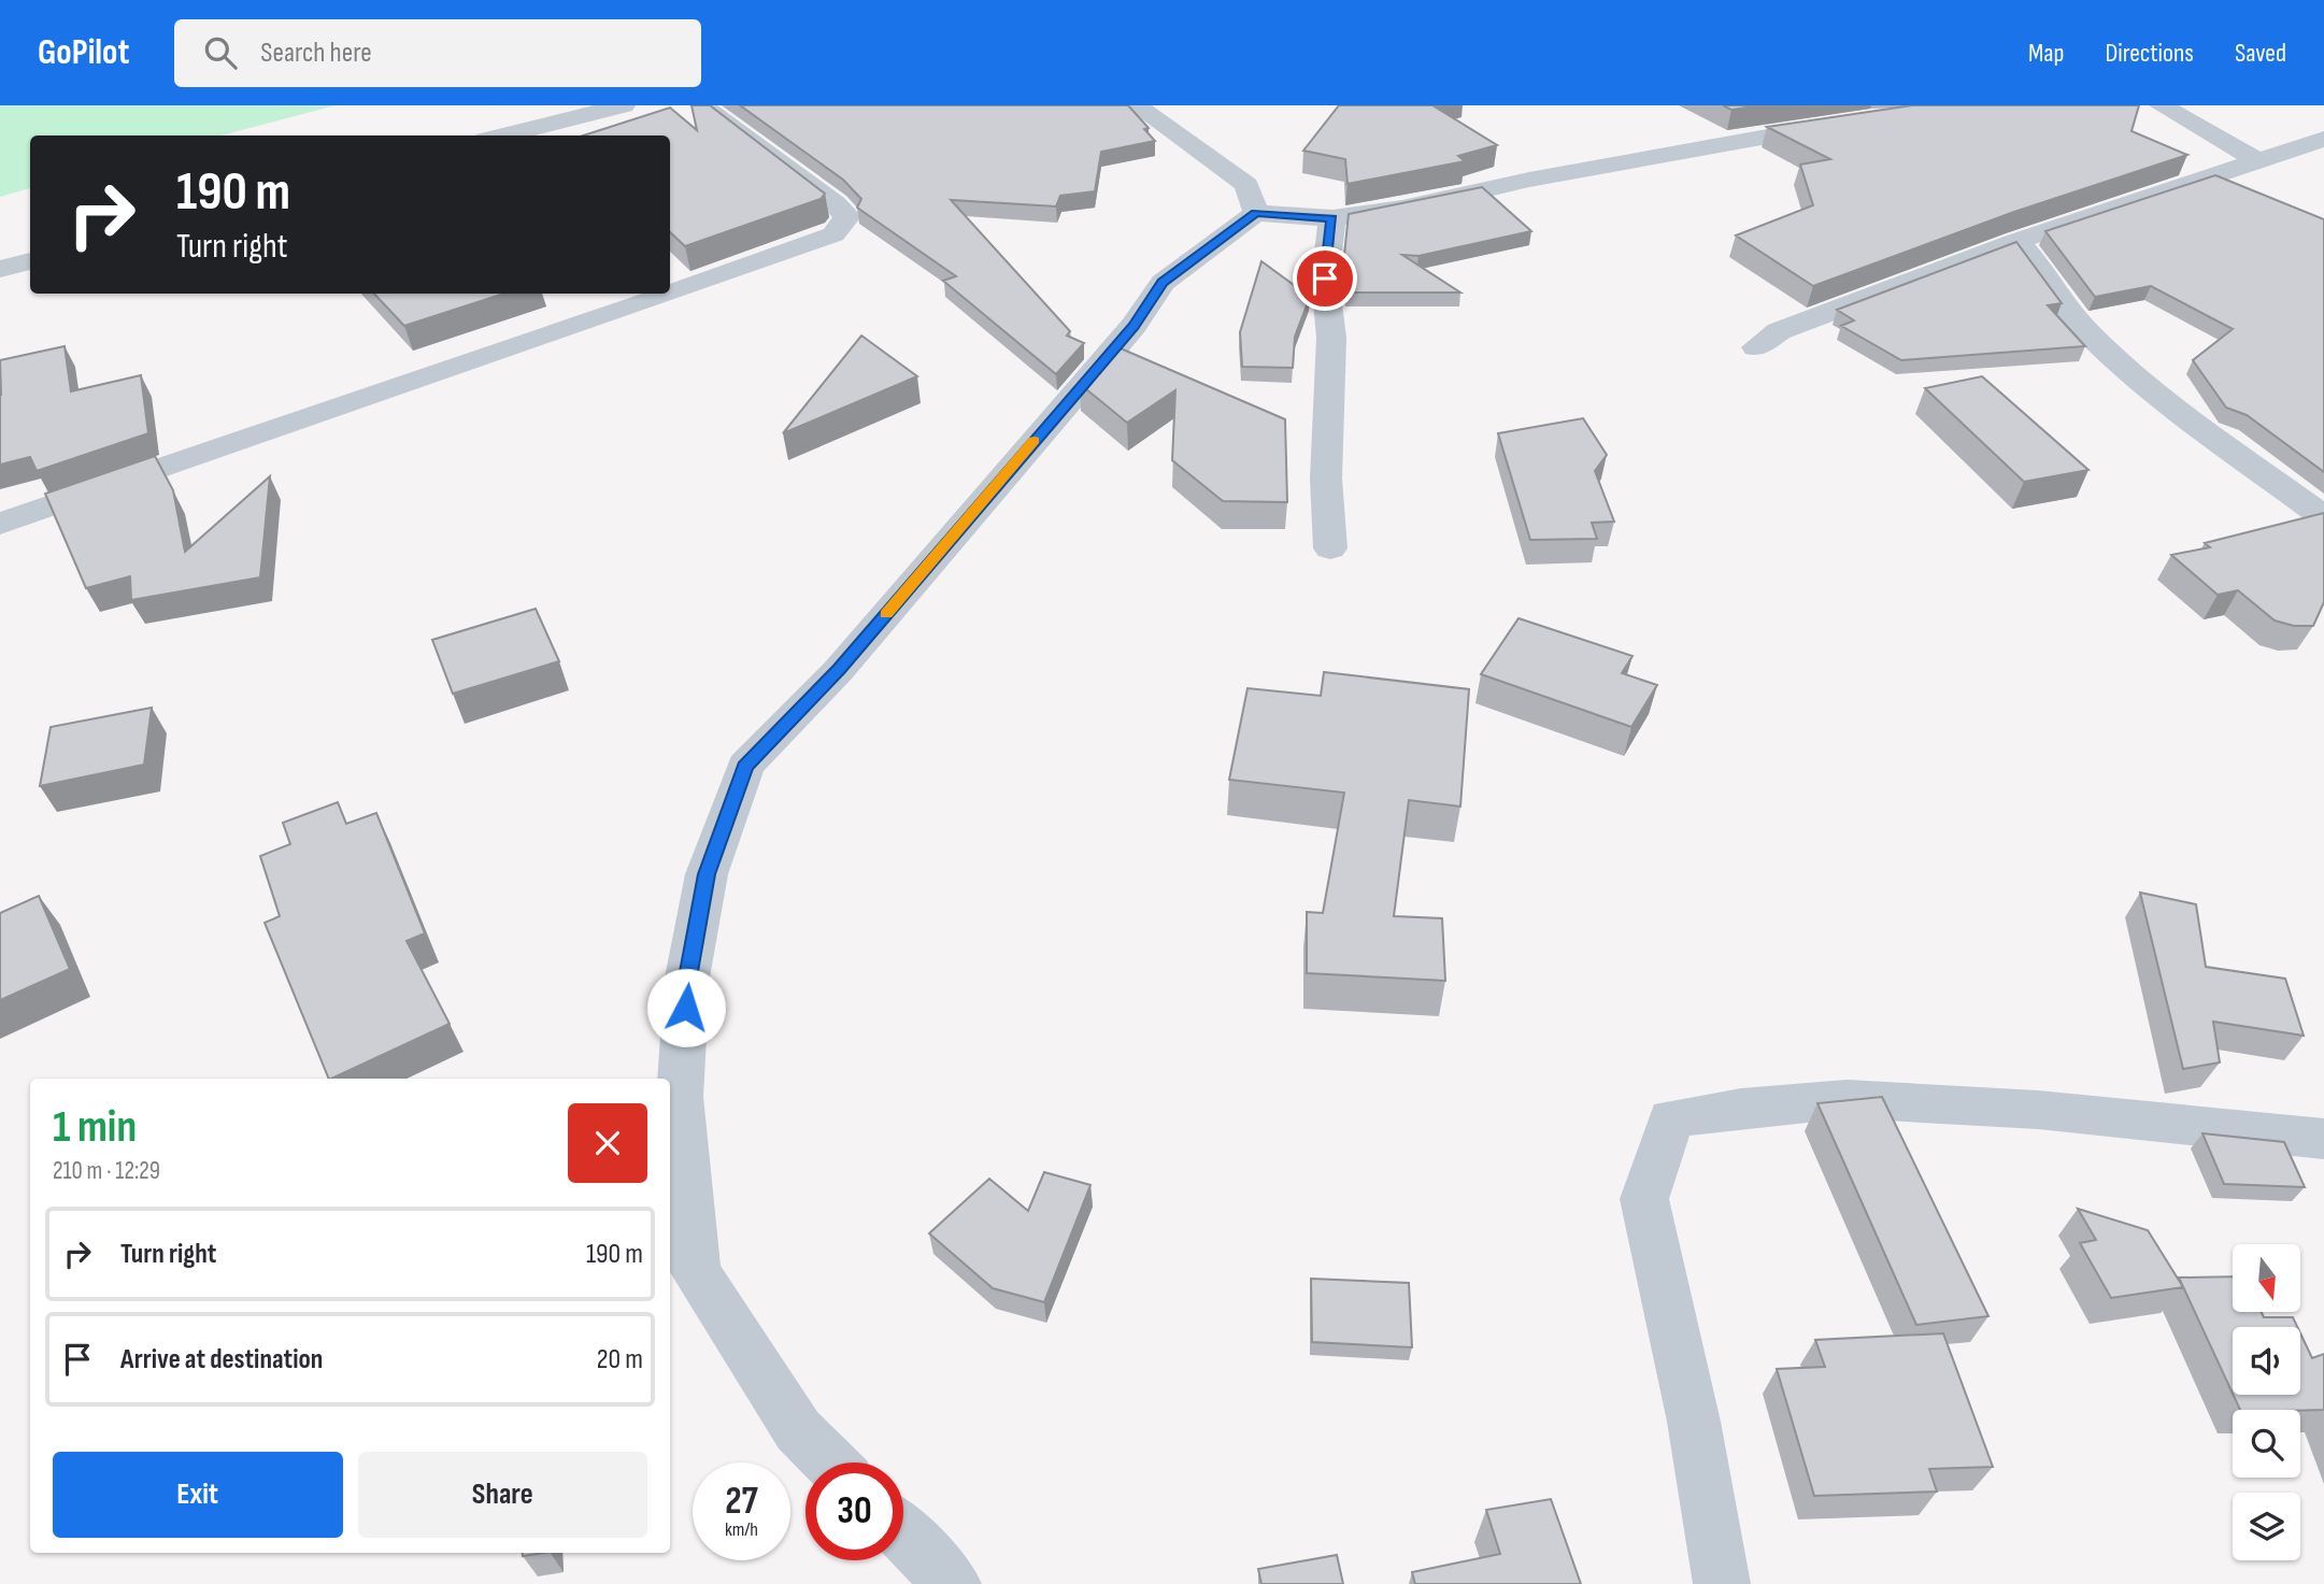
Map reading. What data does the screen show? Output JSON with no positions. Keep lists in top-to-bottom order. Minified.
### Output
{"north":"bottom","page":{"header":"GoPilot","search":"Search here","nav":["Map","Directions","Saved"],"turn":["190 m","Turn right"],"heading":["1 min","210 m · 12:29"],"list":[{"name":"Turn right","value":"190 m"},{"name":"Arrive at destination","value":"20 m"}],"buttons":["Exit","Share"],"speed":"27 km/h","limit":"30"}}
